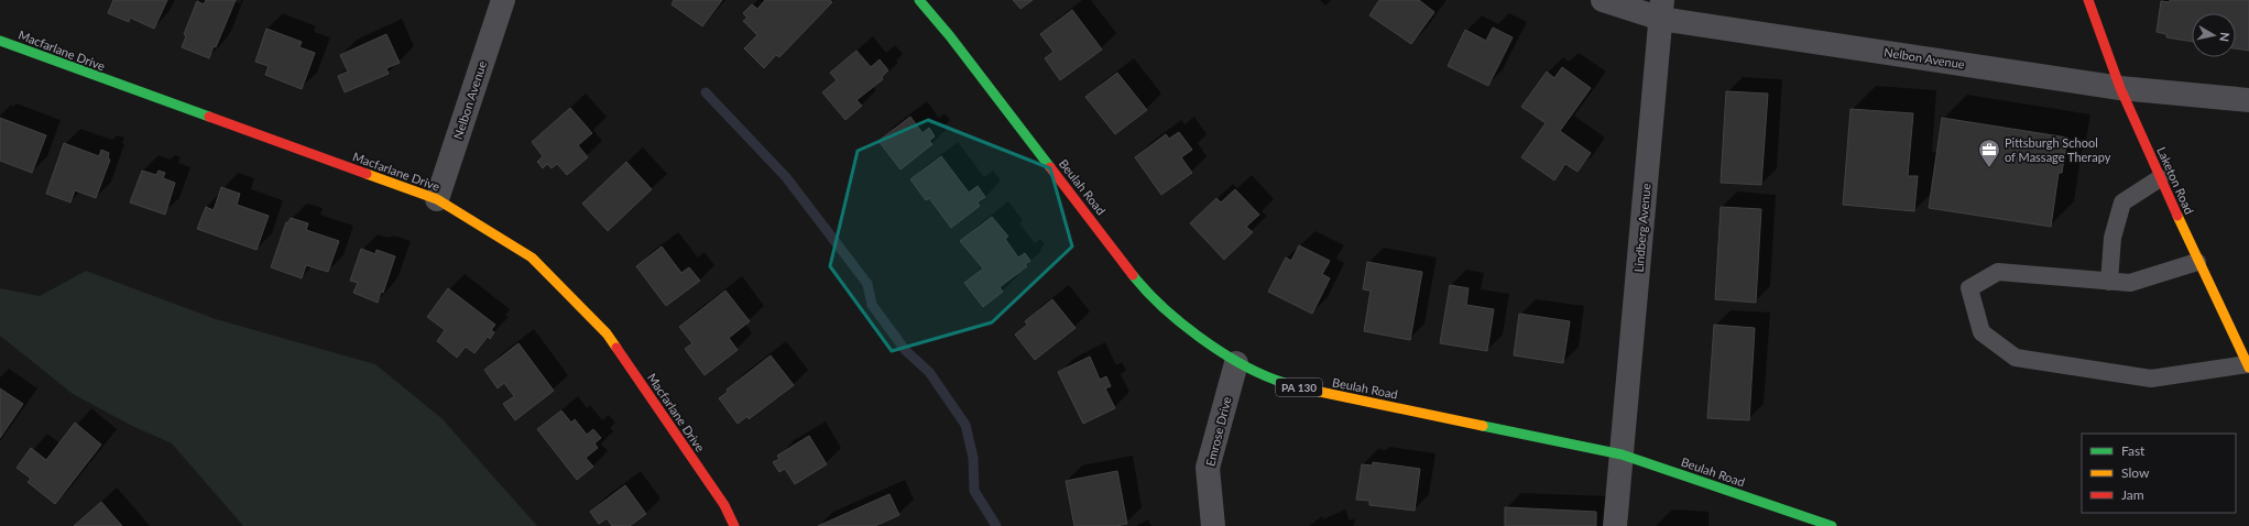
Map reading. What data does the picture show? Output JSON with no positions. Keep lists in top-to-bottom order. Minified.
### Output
{"streets":{"street":["Macfarlane Drive","Nelbon Avenue","Laketon Road","Beulah Road","Lindberg Avenue","PA 130","Emrose Drive"]},"crossings":[["Macfarlane Drive","Nelbon Avenue"],["Nelbon Avenue","Laketon Road"],["Nelbon Avenue","Lindberg Avenue"],["Beulah Road","Lindberg Avenue"],["Beulah Road","Emrose Drive"]],"places":{"office":["Pittsburgh School of Massage Therapy"]},"legend":["Fast","Slow","Jam"],"north":"right"}
